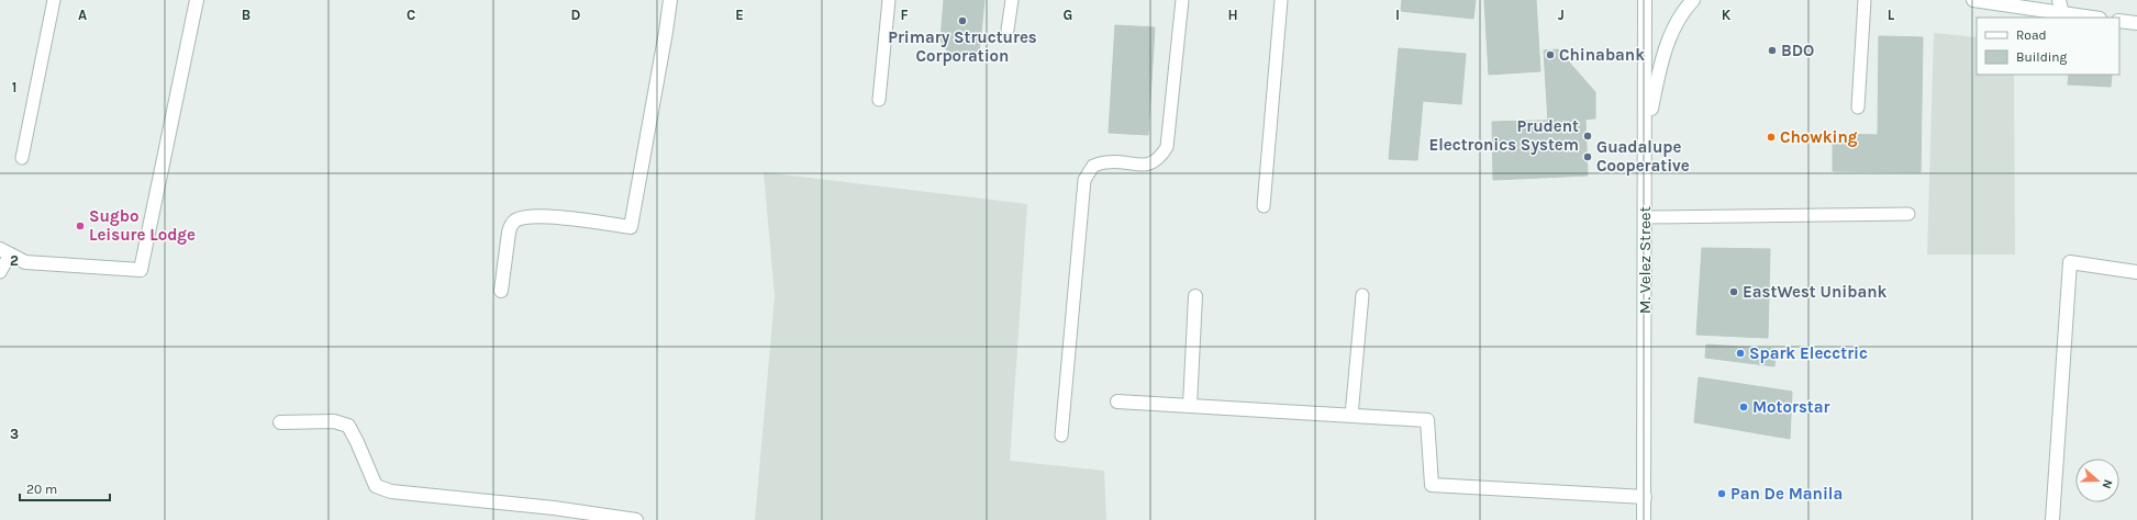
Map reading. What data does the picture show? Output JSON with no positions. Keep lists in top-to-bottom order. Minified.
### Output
{"streets":{"street":["M. Velez Street"]},"places":["Primary Structures Corporation","BDO","Chinabank","Prudent Electronics System","Chowking","Guadalupe Cooperative","Sugbo Leisure Lodge","EastWest Unibank","Spark Elecctric","Motorstar","Pan De Manila"],"legend":["Road","Building"],"scale_bar":"20 m","north":"right","grid":{"columns":["A","B","C","D","E","F","G","H","I","J","K","L"],"rows":["1","2","3"]}}
